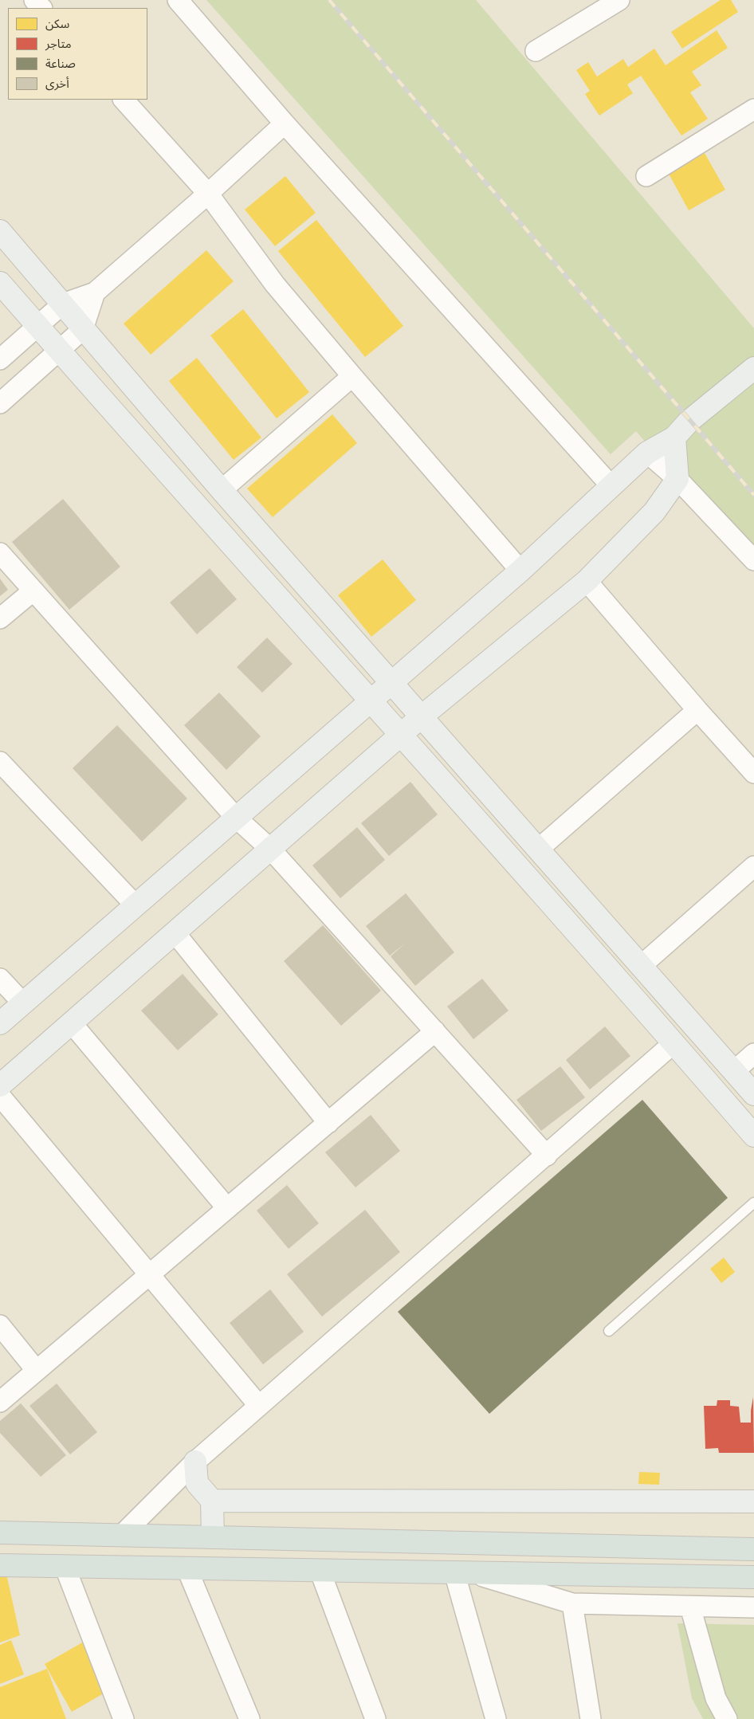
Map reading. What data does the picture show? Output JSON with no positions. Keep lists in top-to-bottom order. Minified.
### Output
{"legend":["سكن","متاجر","صناعة","أخرى"]}
